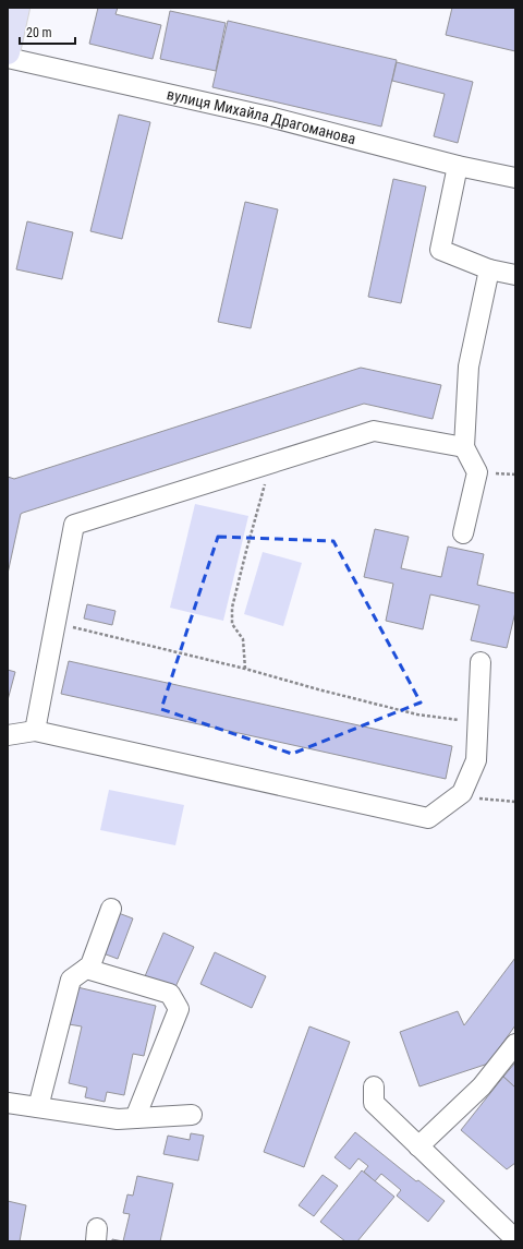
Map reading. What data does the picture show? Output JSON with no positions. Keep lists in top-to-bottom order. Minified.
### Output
{"streets":{"street":["вулиця Михайла Драгоманова"]},"scale_bar":"20 m"}
